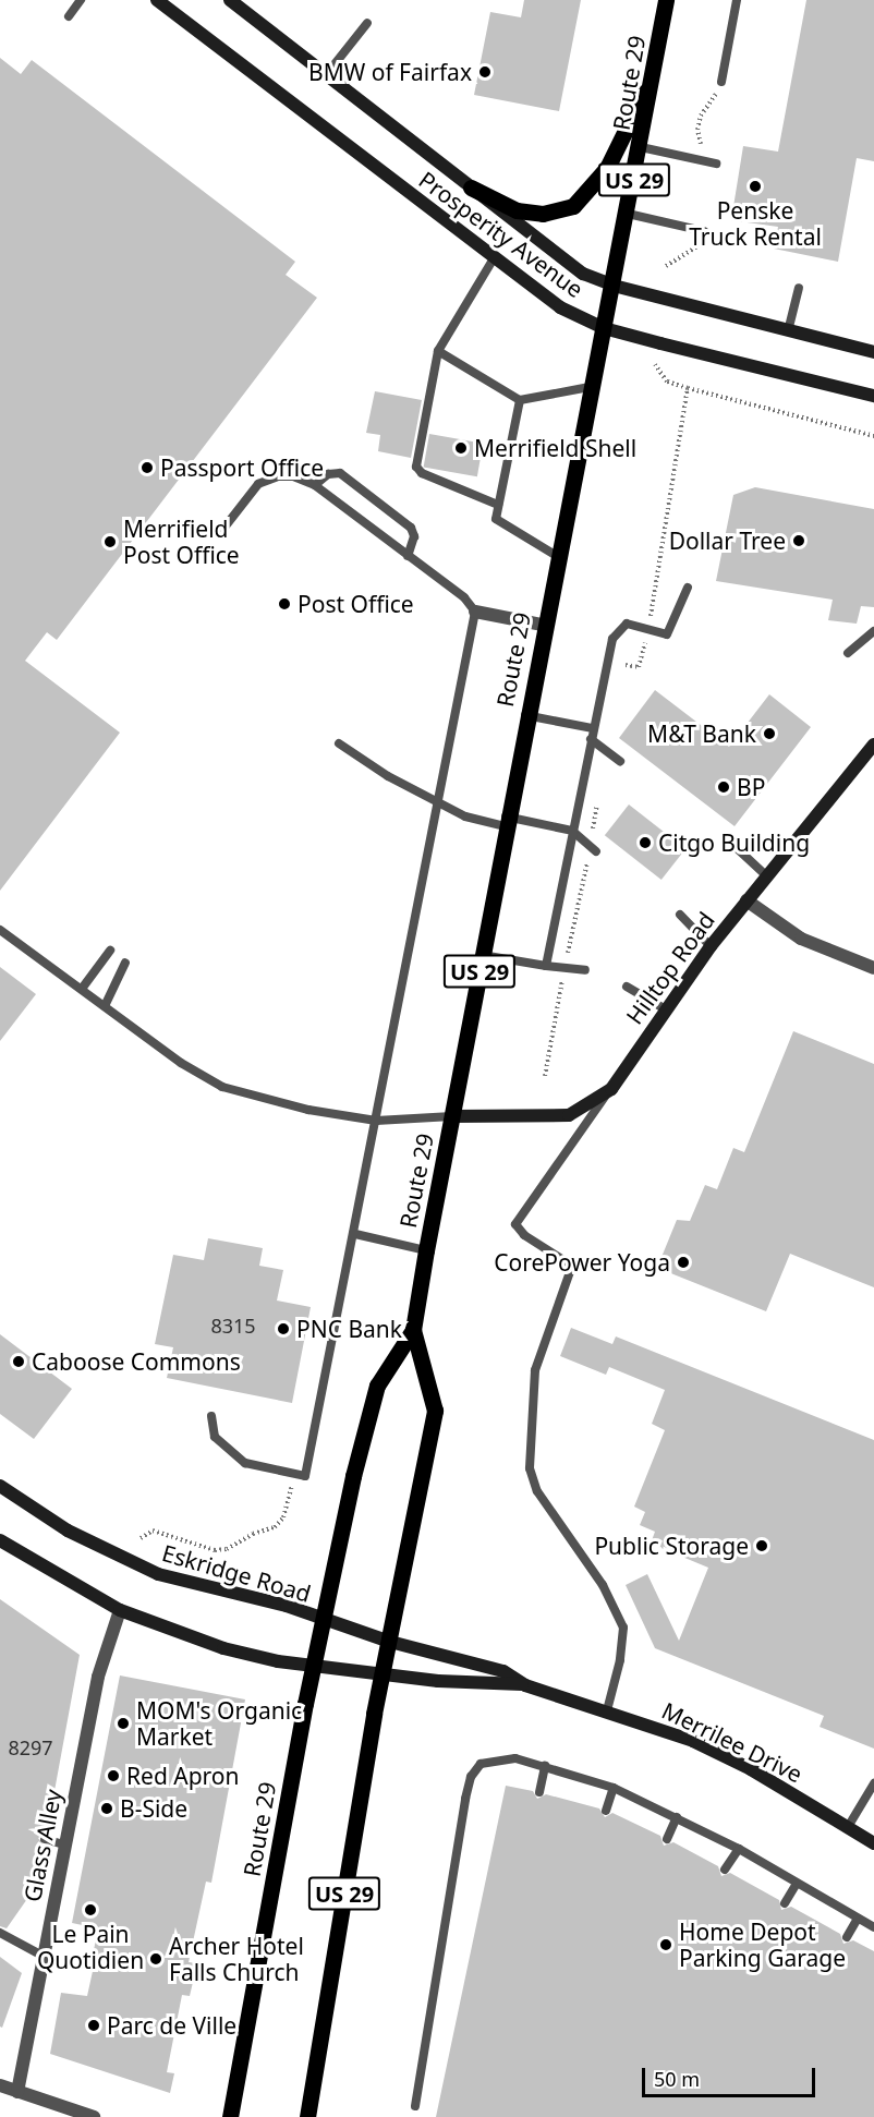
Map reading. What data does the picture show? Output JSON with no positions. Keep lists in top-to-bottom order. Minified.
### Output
{"streets":{"main road":["Route 29","US 29"],"street":["Prosperity Avenue","Hilltop Road","Eskridge Road","Merrilee Drive","Glass Alley"]},"crossings":[["Route 29","Prosperity Avenue"],["Route 29","Hilltop Road"],["Route 29","Eskridge Road"],["Route 29","Merrilee Drive"],["Eskridge Road","Merrilee Drive"]],"places":["BMW of Fairfax","Penske Truck Rental","Merrifield Shell","Passport Office","Dollar Tree","Merrifield Post Office","Post Office","M&T Bank","BP","Citgo Building","CorePower Yoga","PNC Bank","Caboose Commons","Public Storage","MOM's Organic Market","Red Apron","B-Side","Le Pain Quotidien","Home Depot Parking Garage","Archer Hotel Falls Church","Parc de Ville"],"house_numbers":["8315","8297"],"scale_bar":"50 m"}
